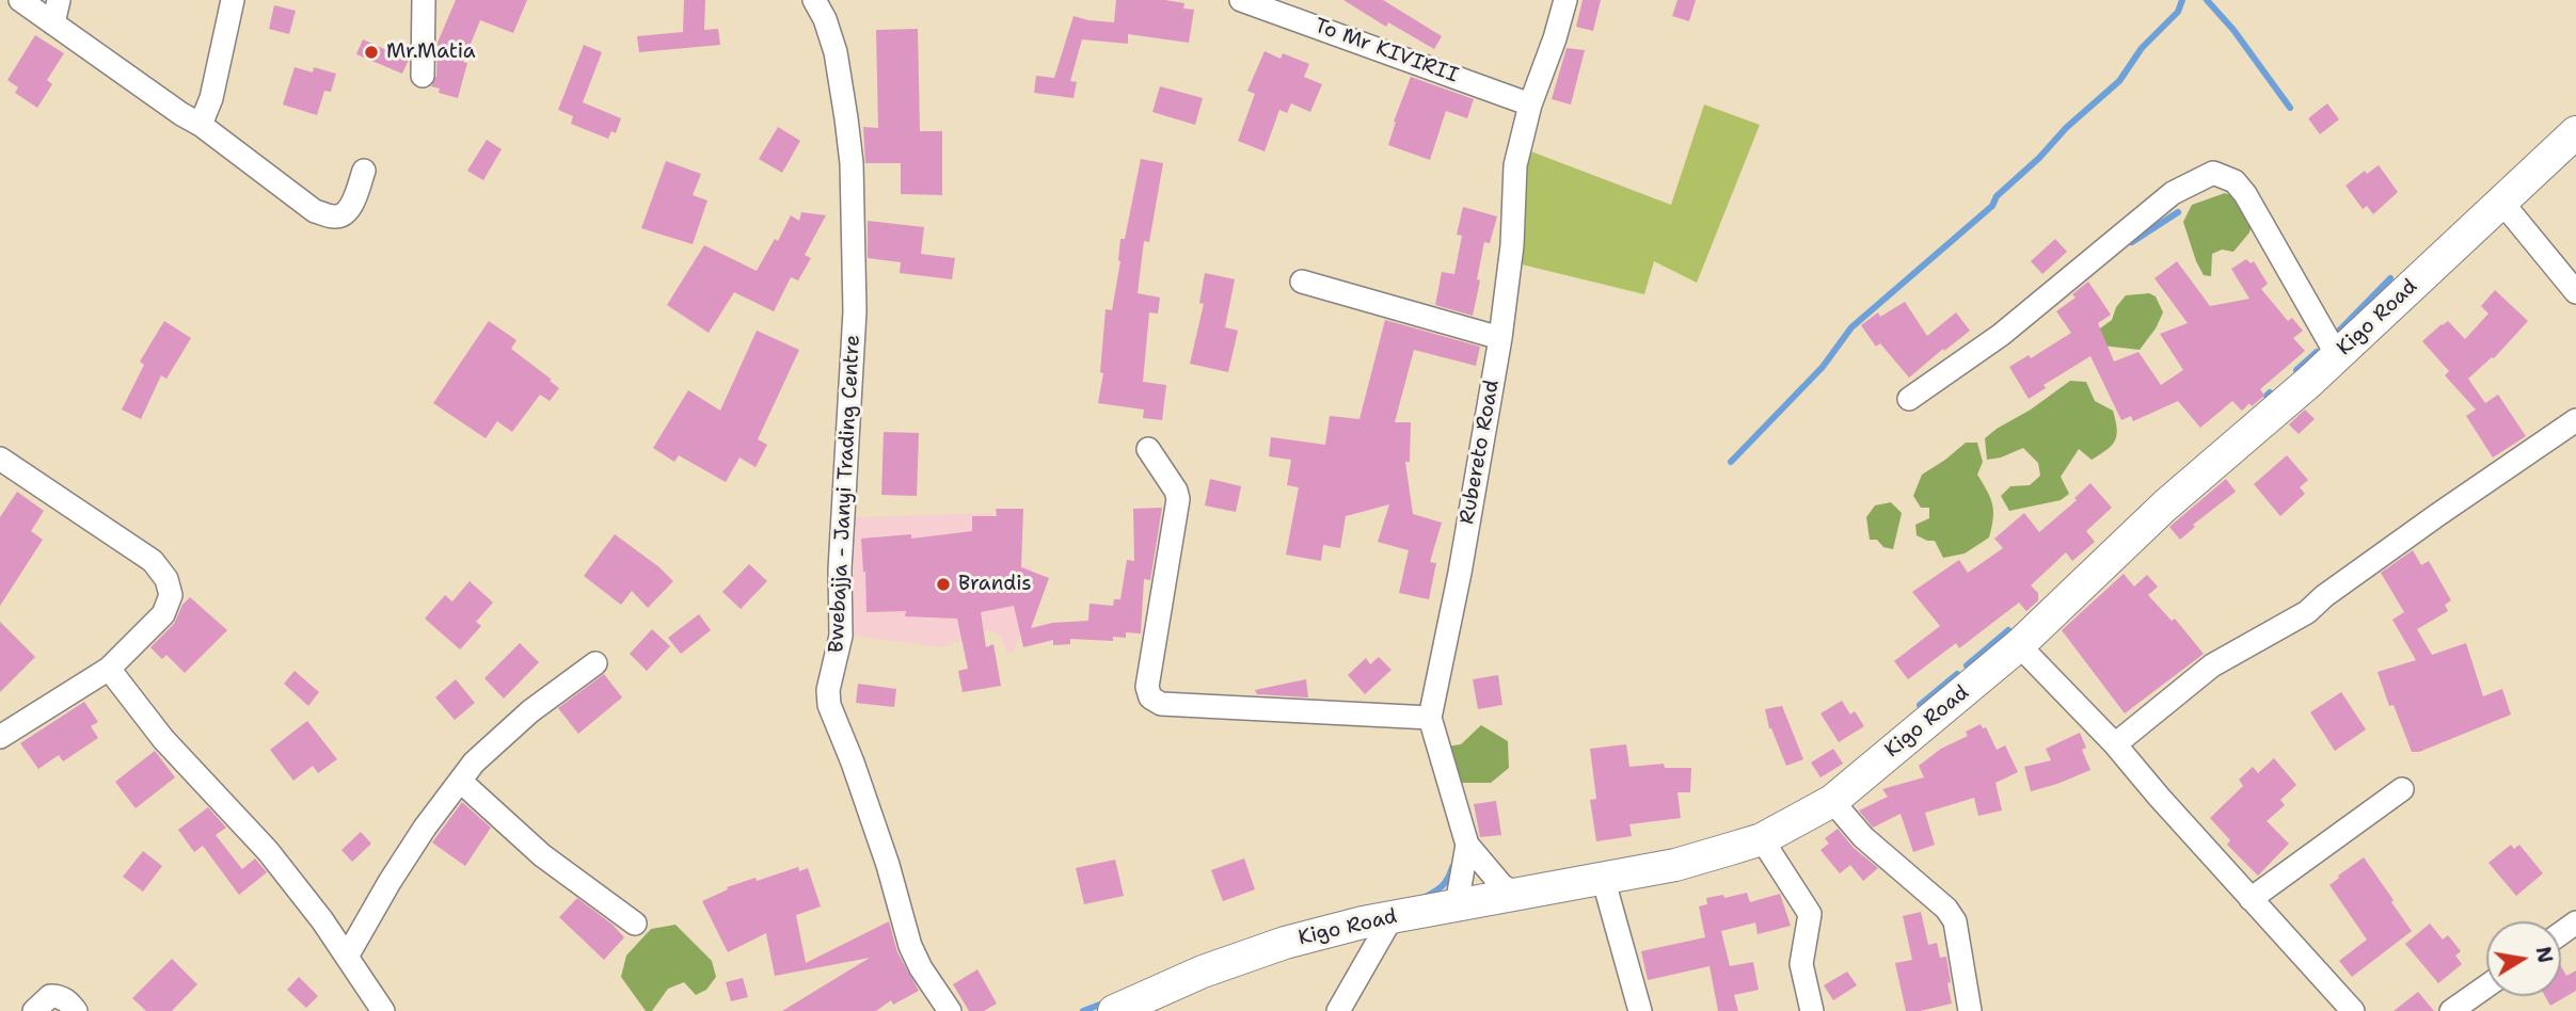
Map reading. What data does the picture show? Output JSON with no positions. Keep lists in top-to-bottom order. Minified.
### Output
{"streets":{"street":["To Mr KIVIRII","Kigo Road","Rubereto Road","Bwebajja - Janyi Trading Centre"]},"crossings":[["To Mr KIVIRII","Rubereto Road"],["Kigo Road","Rubereto Road"]],"places":["Mr.Matia","Brandis"],"north":"right"}
